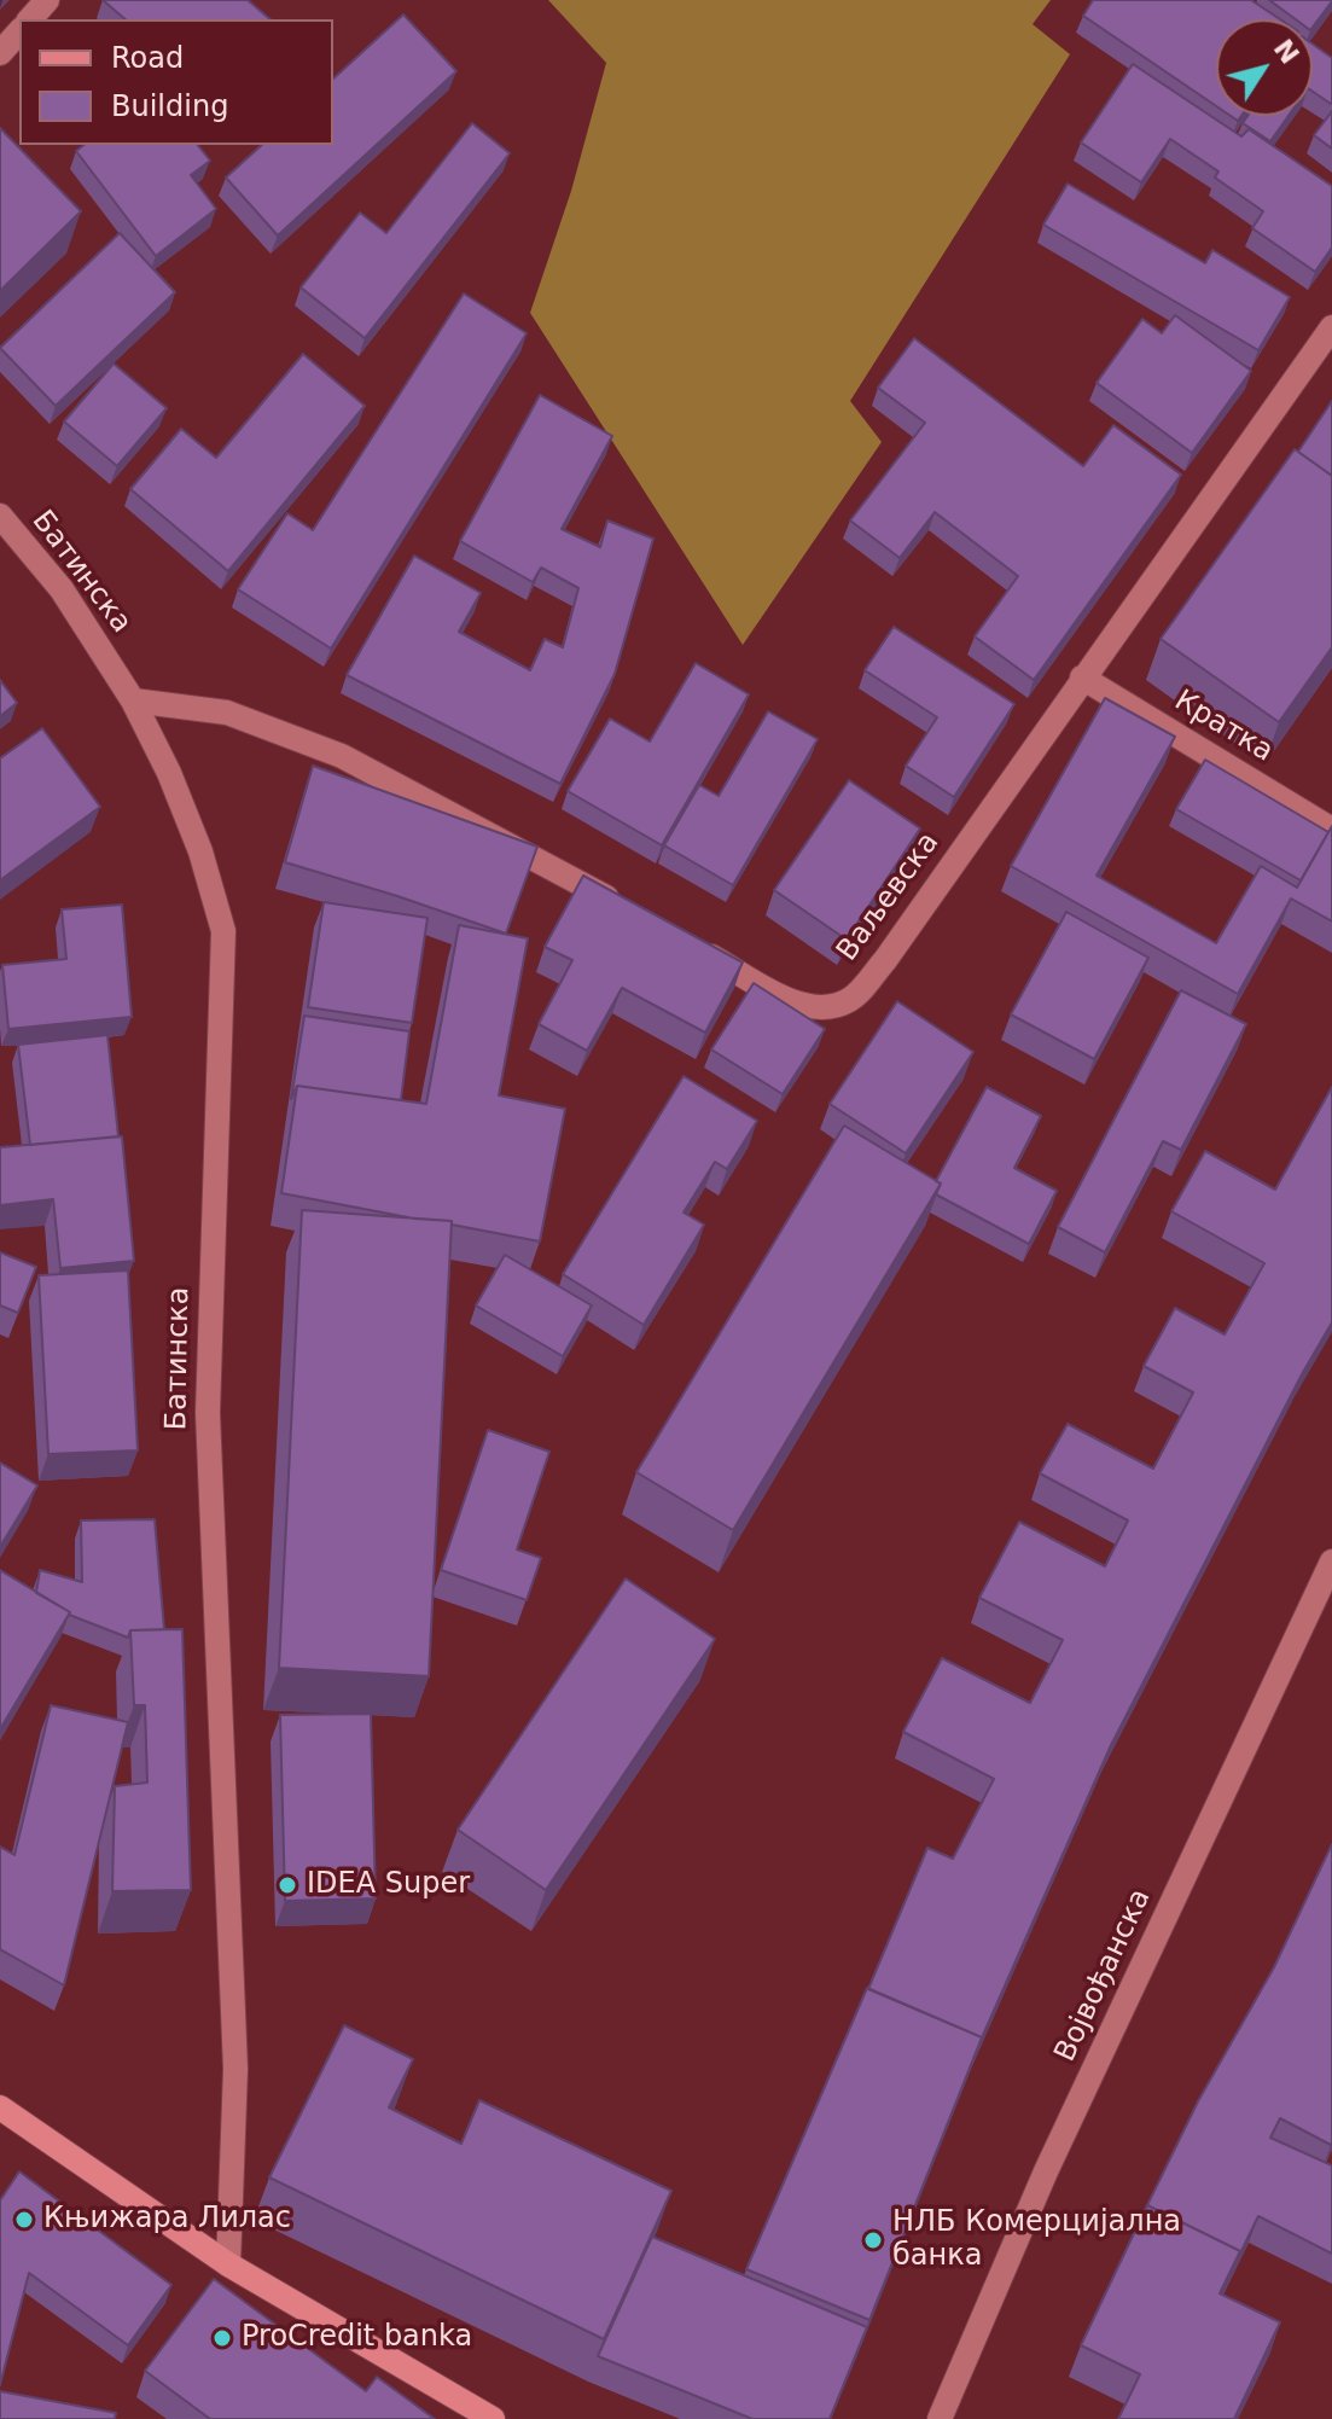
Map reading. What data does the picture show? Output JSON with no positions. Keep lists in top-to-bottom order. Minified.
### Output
{"streets":{"street":["Батинска","Кратка","Ваљевска","Војвођанска"]},"crossings":[["Кратка","Ваљевска"]],"places":["IDEA Super","Књижара Лилас","НЛБ Комерцијална банка","ProCredit banka"],"legend":["Road","Building"],"north":"top right"}
